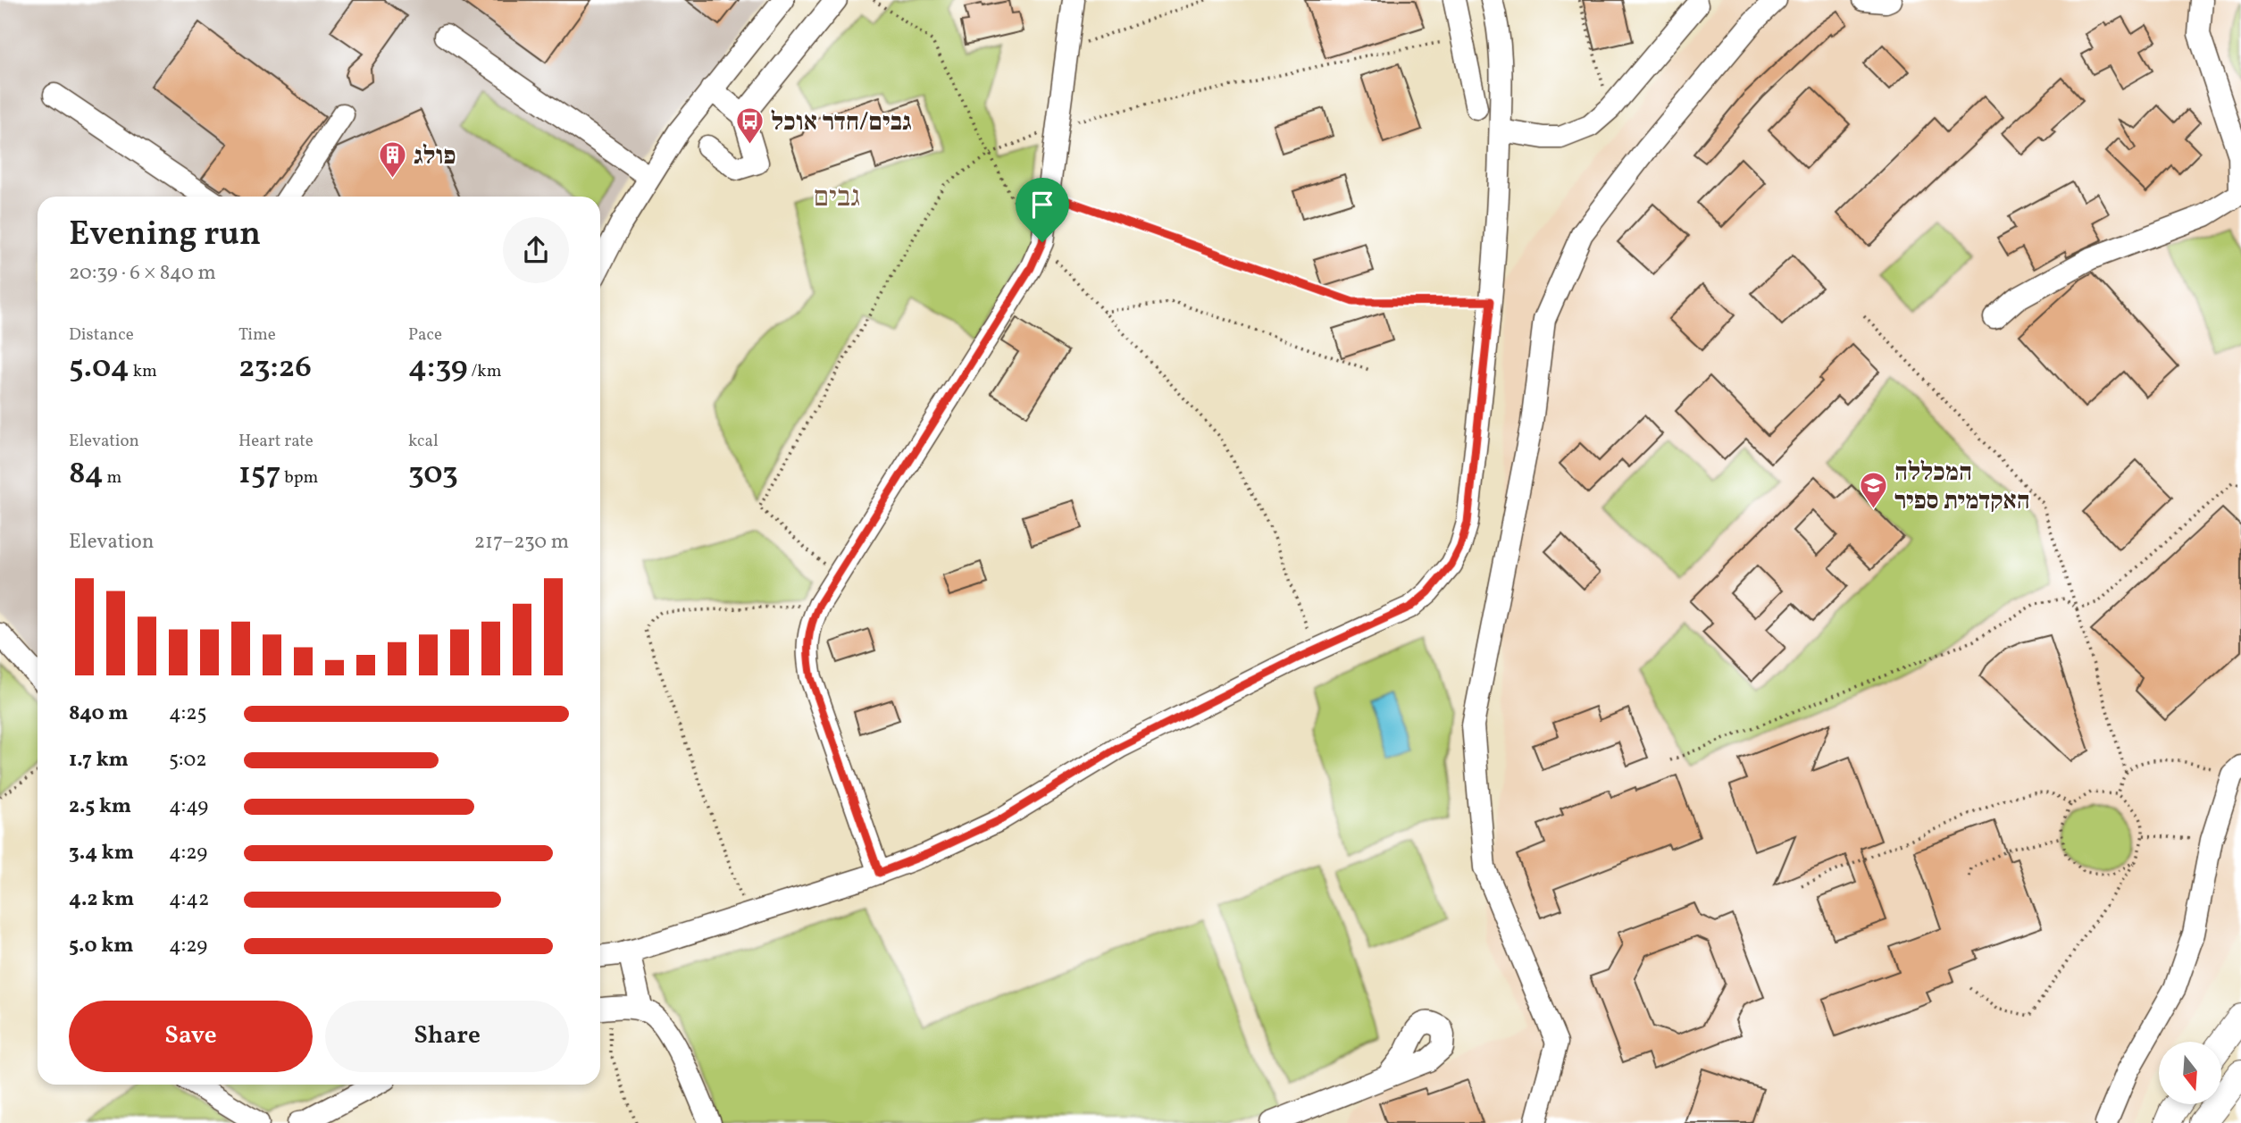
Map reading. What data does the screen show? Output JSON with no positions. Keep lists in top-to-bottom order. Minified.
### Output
{"districts":["גבים"],"places":{"bus stop":["גבים/חדר אוכל"],"building":["פולג"],"school or university":["המכללה האקדמית ספיר"]},"north":"bottom","page":{"heading":["Evening run","20:39 · 6 × 840 m"],"stats":[["Distance","5.04 km"],["Time","23:26"],["Pace","4:39 /km"],["Elevation","84 m"],["Heart rate","157 bpm"],["kcal","303"]],"chart":["Elevation","217–230 m"],"list":[{"name":"840 m","note":"4:25"},{"name":"1.7 km","note":"5:02"},{"name":"2.5 km","note":"4:49"},{"name":"3.4 km","note":"4:29"},{"name":"4.2 km","note":"4:42"},{"name":"5.0 km","note":"4:29"}],"buttons":["Save","Share"]}}
